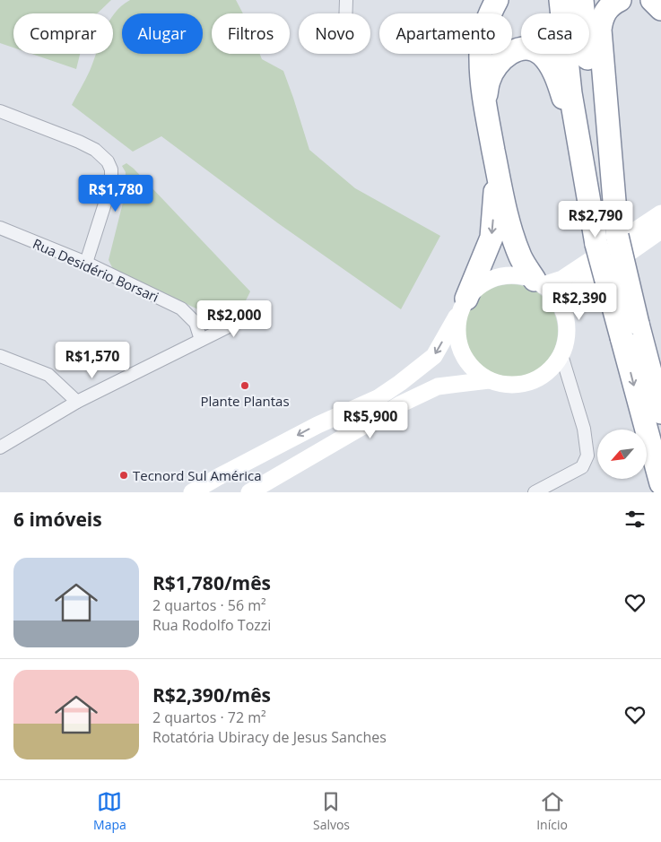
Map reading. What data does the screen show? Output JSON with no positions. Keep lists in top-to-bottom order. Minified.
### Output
{"streets":{"street":["Rua Desidério Borsari"]},"places":["Plante Plantas","Tecnord Sul América"],"north":"bottom left","page":{"chip":["Comprar","Alugar","Filtros","Novo","Apartamento","Casa"],"price":["R$1,780","R$2,790","R$2,390","R$2,000","R$1,570","R$5,900"],"heading":"6 imóveis","list":[{"name":"R$1,780/mês","note":"2 quartos · 56 m² · Rua Rodolfo Tozzi"},{"name":"R$2,390/mês","note":"2 quartos · 72 m² · Rotatória Ubiracy de Jesus Sanches"}],"tabs":["Mapa","Salvos","Início"]}}
